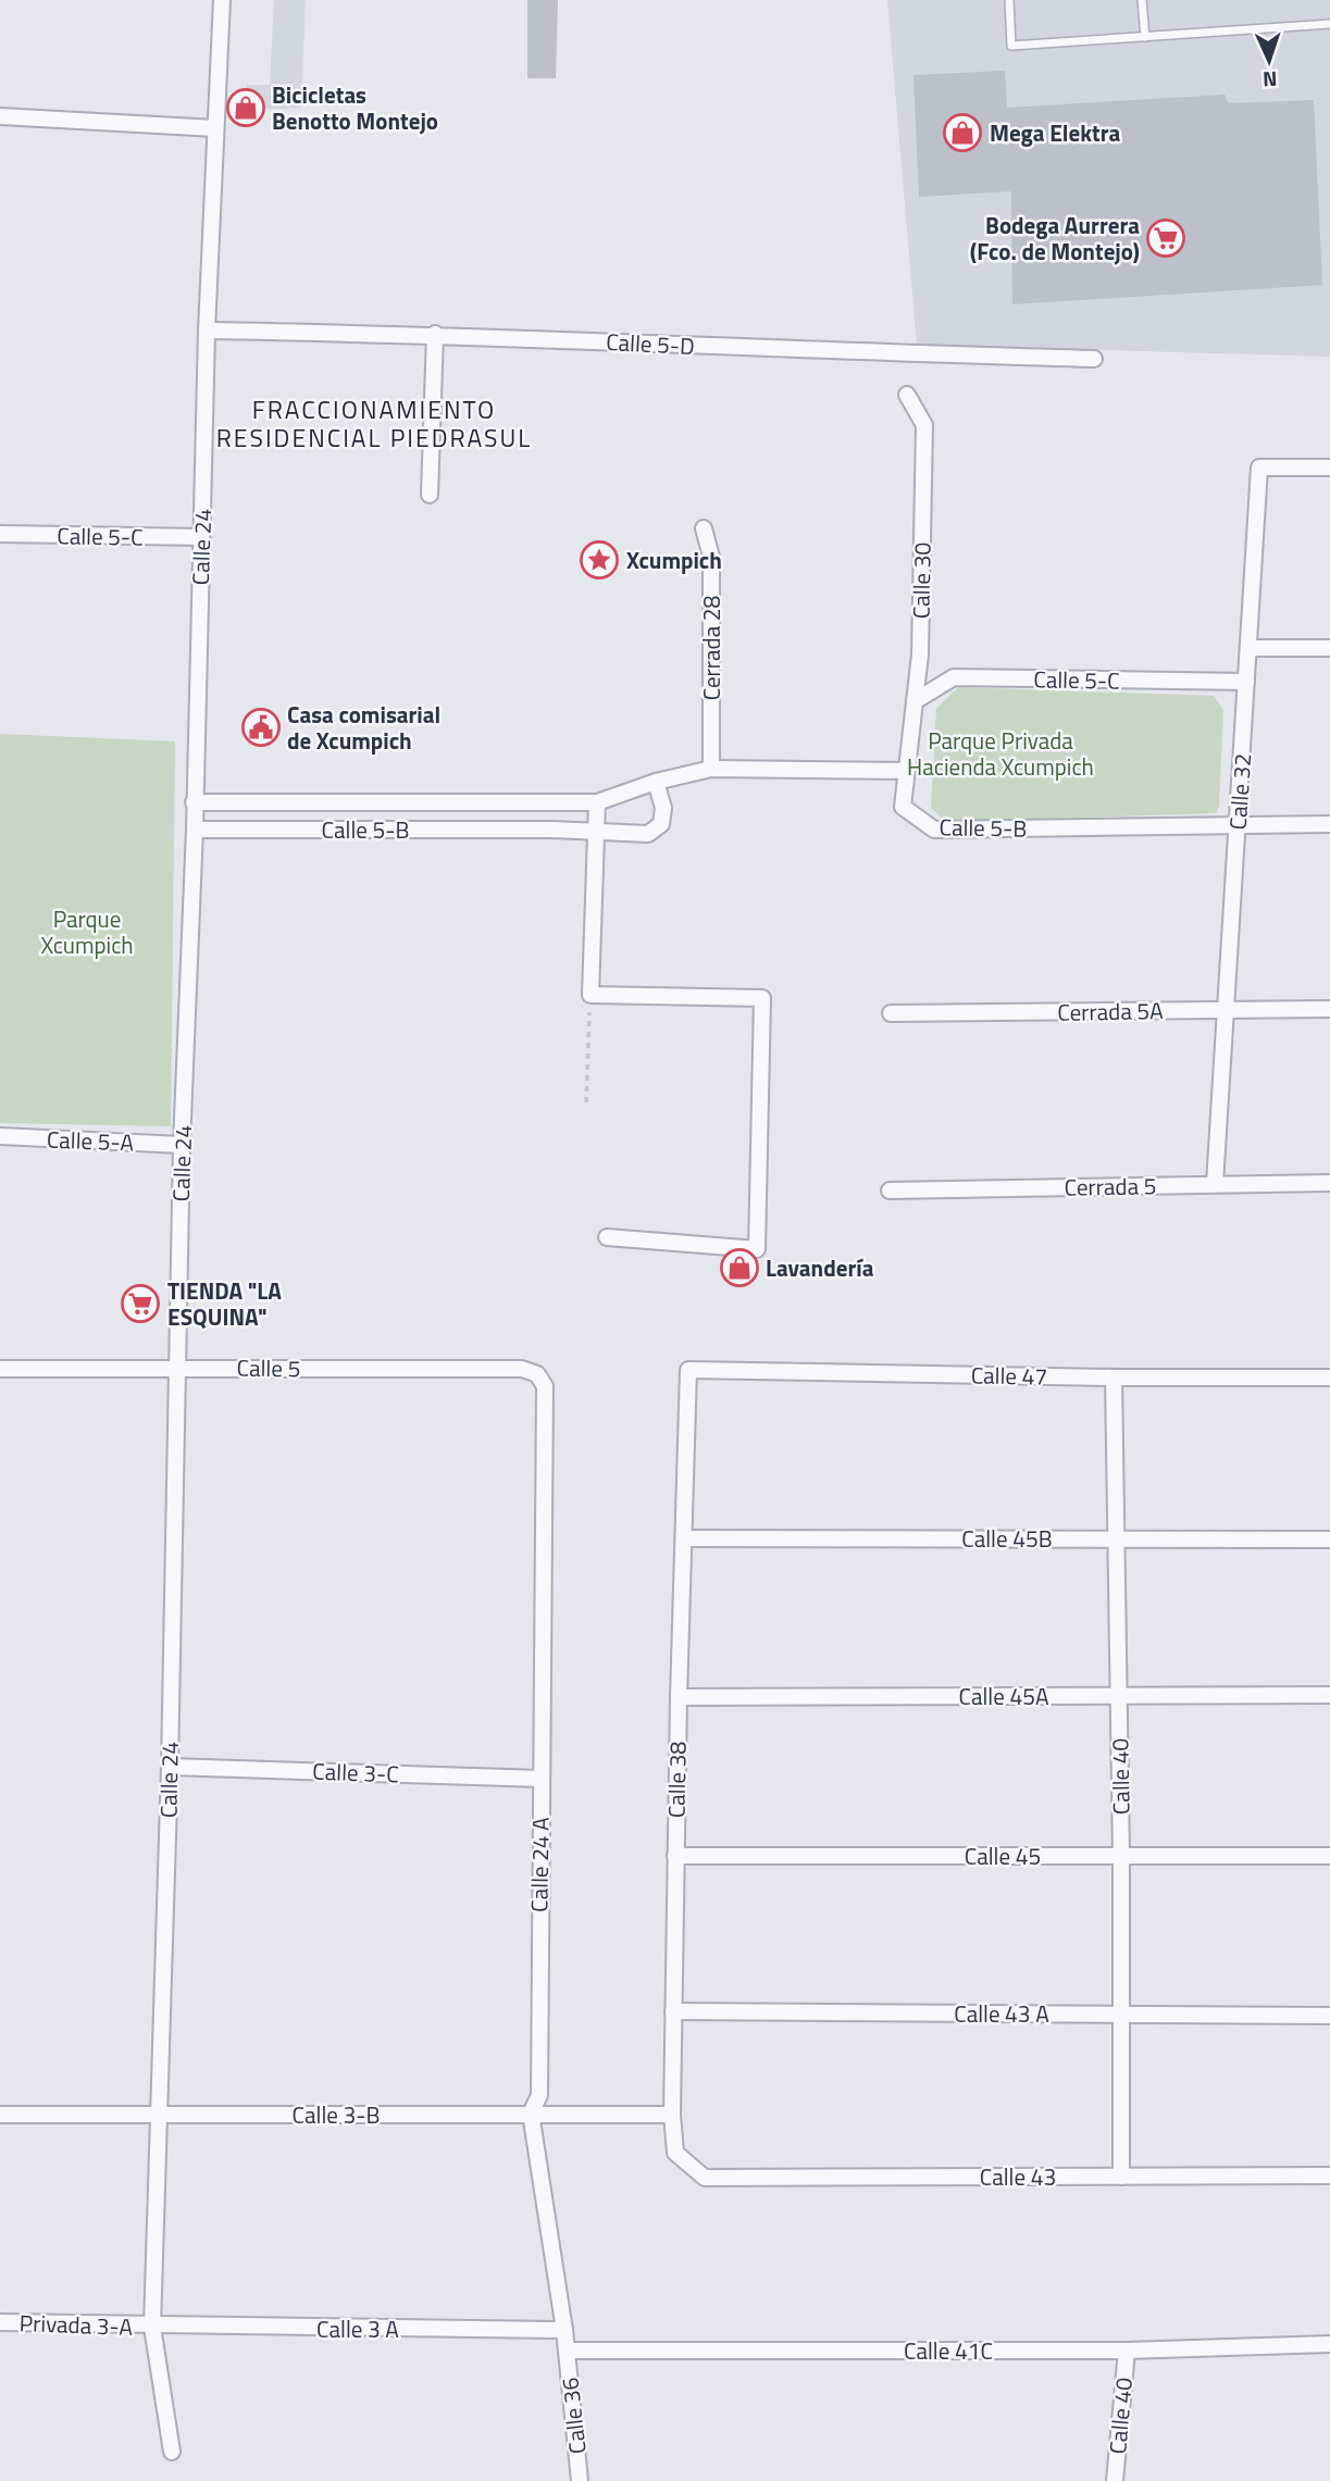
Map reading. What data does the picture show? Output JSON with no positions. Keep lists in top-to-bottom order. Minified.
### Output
{"streets":{"street":["Calle 5-D","Calle 5-C","Calle 24","Calle 30","Cerrada 28","Calle 32","Calle 5-B","Cerrada 5A","Calle 5-A","Cerrada 5","Calle 5","Calle 47","Calle 45B","Calle 45A","Calle 3-C","Calle 40","Calle 38","Calle 45","Calle 24 A","Calle 43 A","Calle 3-B","Calle 43","Privada 3-A","Calle 3 A","Calle 41C","Calle 36"]},"crossings":[["Calle 5-D","Calle 24"],["Calle 5-C","Calle 24"],["Calle 5-C","Calle 30"],["Calle 5-C","Calle 32"],["Calle 24","Calle 5-B"],["Calle 24","Calle 5-A"],["Calle 24","Calle 5"],["Calle 24","Calle 3-C"],["Calle 24","Calle 3-B"],["Calle 24","Privada 3-A"],["Calle 24","Calle 3 A"],["Calle 30","Calle 5-B"],["Cerrada 28","Calle 5-B"],["Calle 32","Calle 5-B"],["Calle 32","Cerrada 5A"],["Calle 32","Cerrada 5"],["Calle 5","Calle 24 A"],["Calle 47","Calle 40"],["Calle 47","Calle 38"],["Calle 45B","Calle 40"],["Calle 45B","Calle 38"],["Calle 45A","Calle 40"],["Calle 45A","Calle 38"],["Calle 3-C","Calle 24 A"],["Calle 40","Calle 45"],["Calle 40","Calle 43 A"],["Calle 40","Calle 43"],["Calle 40","Calle 41C"],["Calle 38","Calle 45"],["Calle 38","Calle 43 A"],["Calle 38","Calle 3-B"],["Calle 38","Calle 43"],["Calle 24 A","Calle 3-B"],["Calle 24 A","Calle 3 A"],["Calle 24 A","Calle 41C"],["Calle 24 A","Calle 36"],["Privada 3-A","Calle 3 A"],["Calle 41C","Calle 36"]],"districts":["FRACCIONAMIENTO RESIDENCIAL PIEDRASUL"],"parks":["Parque Privada Hacienda Xcumpich","Parque Xcumpich"],"places":{"shop":["Bicicletas Benotto Montejo","Mega Elektra","Lavandería"],"supermarket":["Bodega Aurrera (Fco. de Montejo)","TIENDA \"LA ESQUINA\""],"place":["Xcumpich"],"public building":["Casa comisarial de Xcumpich"]},"north":"bottom"}
